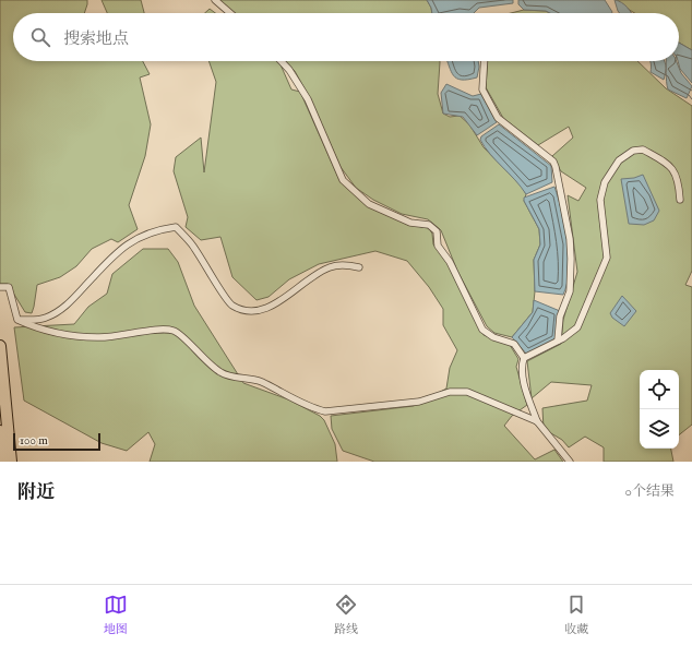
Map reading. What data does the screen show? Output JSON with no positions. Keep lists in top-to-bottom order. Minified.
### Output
{"scale_bar":"100 m","page":{"search":"搜索地点","scale":"100 m","heading":["附近","0个结果"],"nav":["地图","路线","收藏"]}}
